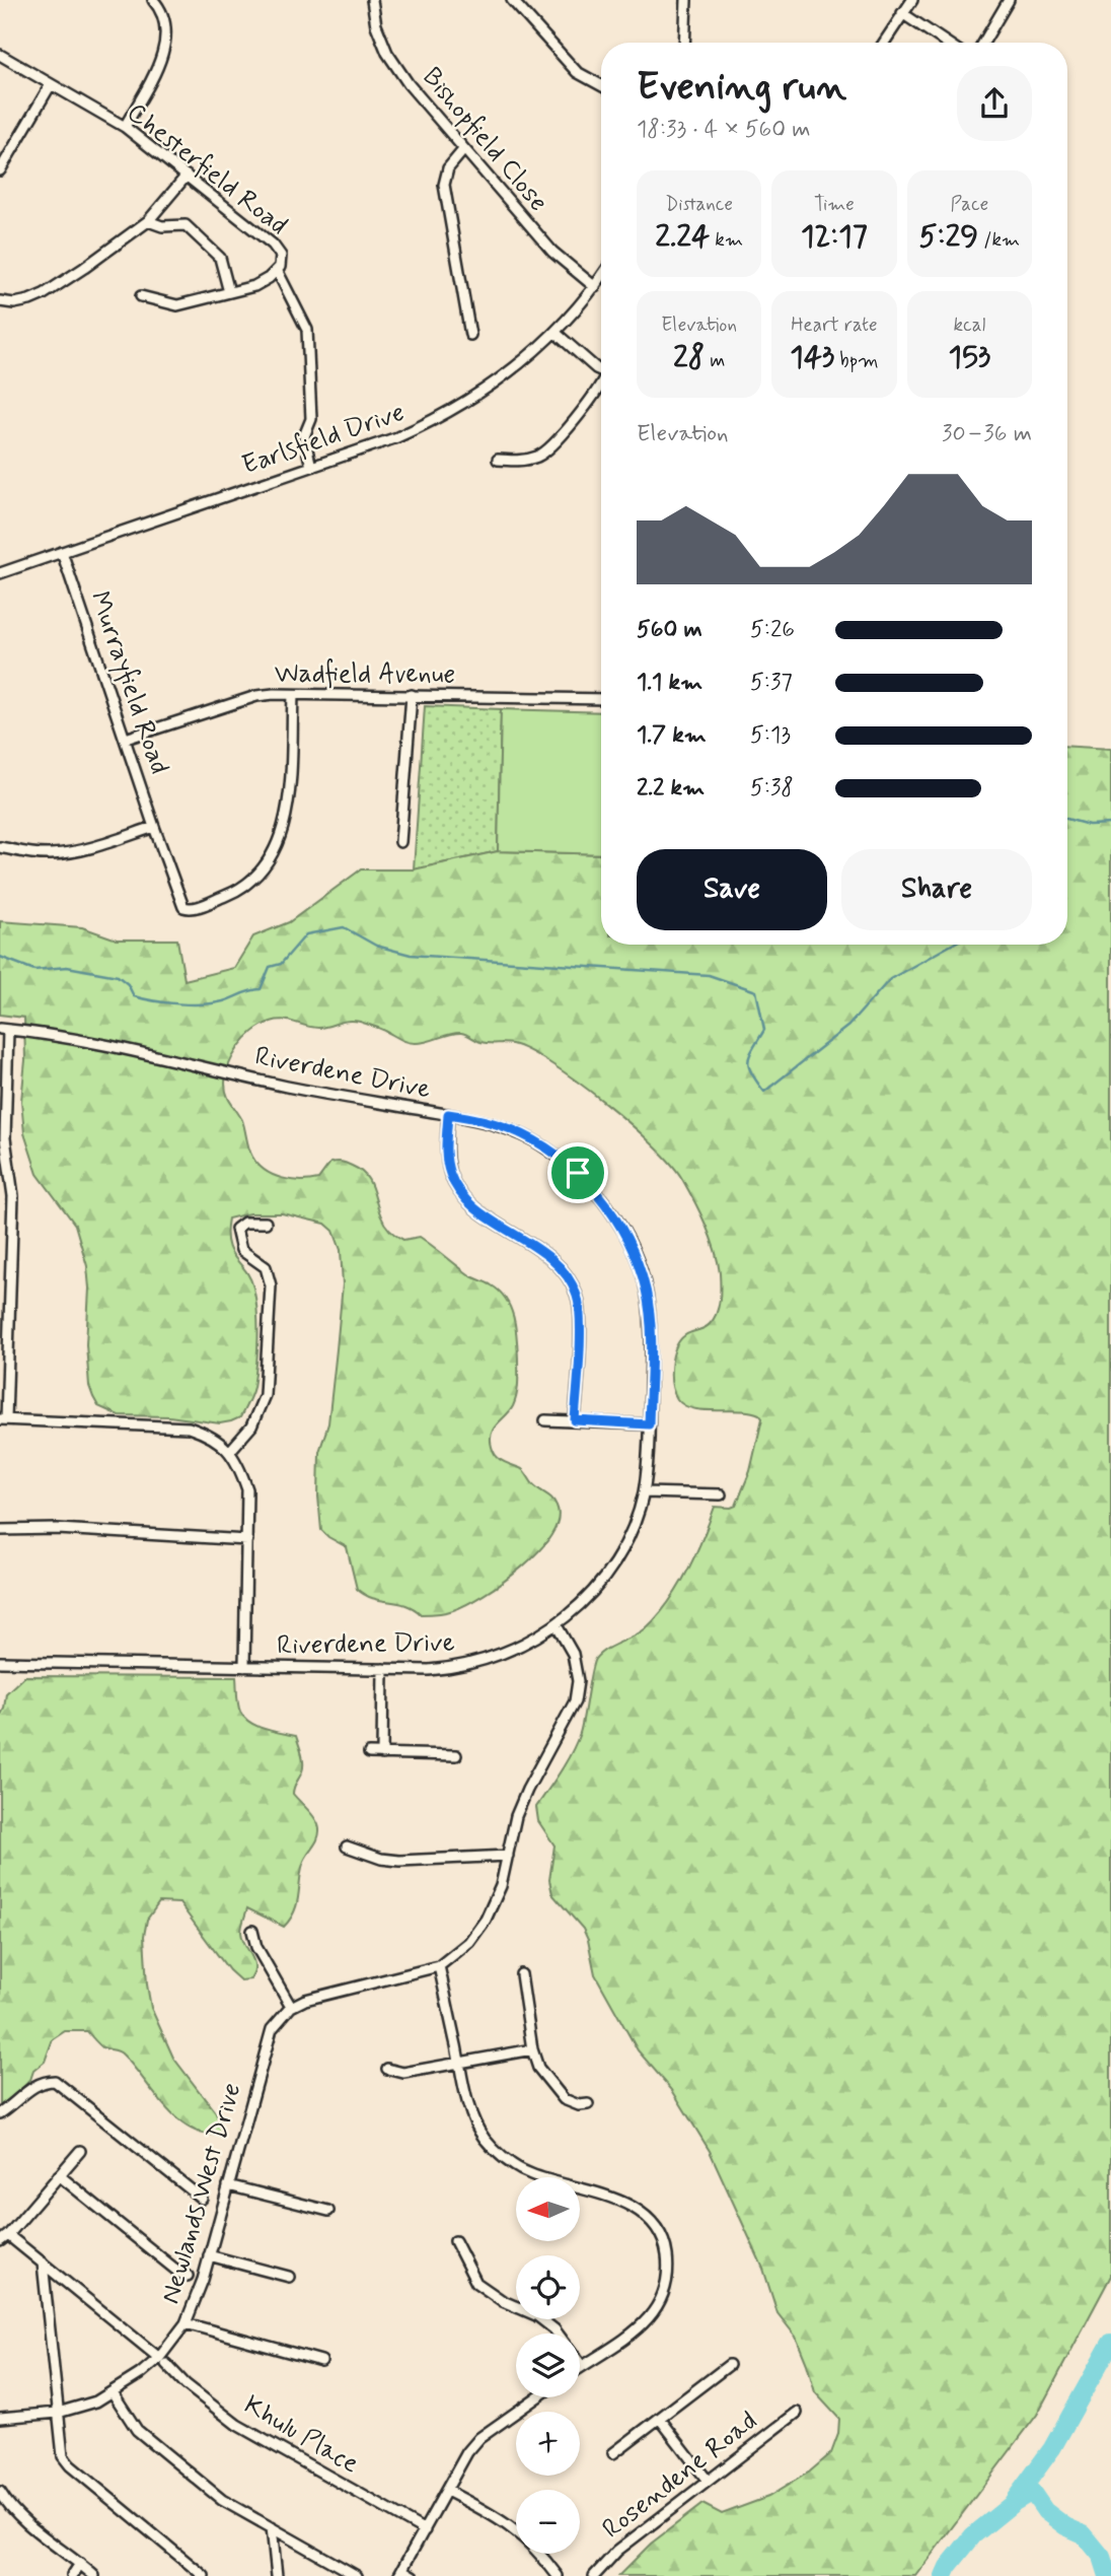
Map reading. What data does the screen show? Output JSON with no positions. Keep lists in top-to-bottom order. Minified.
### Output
{"streets":{"street":["Bishopfield Close","Chesterfield Road","Earlsfield Drive","Wadfield Avenue","Murrayfield Road","Riverdene Drive","Newlands West Drive","Khulu Place","Rosendene Road"]},"crossings":[["Bishopfield Close","Earlsfield Drive"],["Earlsfield Drive","Murrayfield Road"],["Wadfield Avenue","Murrayfield Road"],["Newlands West Drive","Khulu Place"]],"north":"left","page":{"heading":["Evening run","18:33 · 4 × 560 m"],"stats":[["Distance","2.24 km"],["Time","12:17"],["Pace","5:29 /km"],["Elevation","28 m"],["Heart rate","143 bpm"],["kcal","153"]],"chart":["Elevation","30–36 m"],"list":[{"name":"560 m","note":"5:26"},{"name":"1.1 km","note":"5:37"},{"name":"1.7 km","note":"5:13"},{"name":"2.2 km","note":"5:38"}],"buttons":["Save","Share"],"map_buttons":["+","−"]}}
